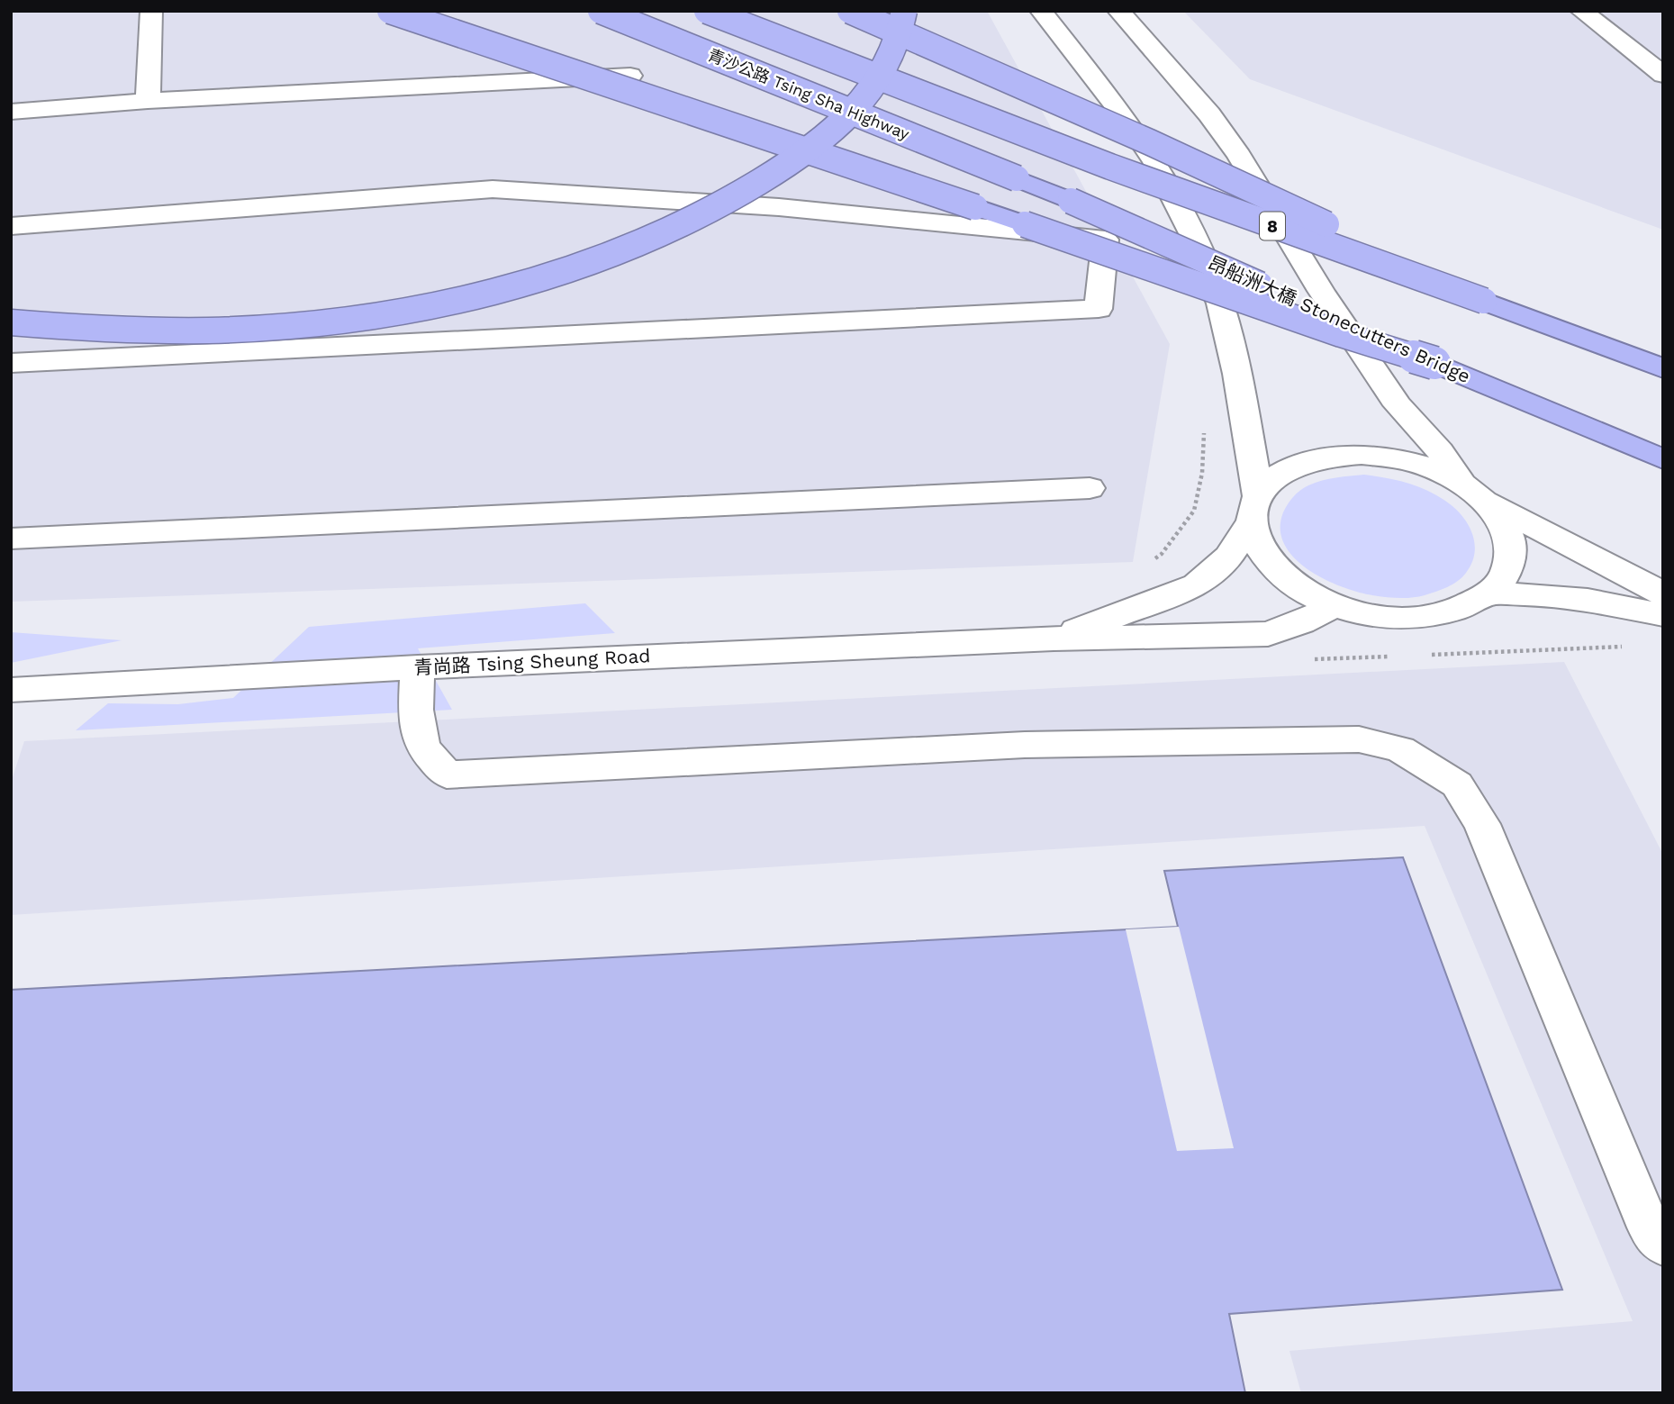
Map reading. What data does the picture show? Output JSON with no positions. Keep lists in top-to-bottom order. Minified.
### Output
{"streets":{"highway":["青沙公路 Tsing Sha Highway","8","昂船洲大橋 Stonecutters Bridge"],"street":["青尚路 Tsing Sheung Road"]},"crossings":[["青沙公路 Tsing Sha Highway","昂船洲大橋 Stonecutters Bridge"]]}
